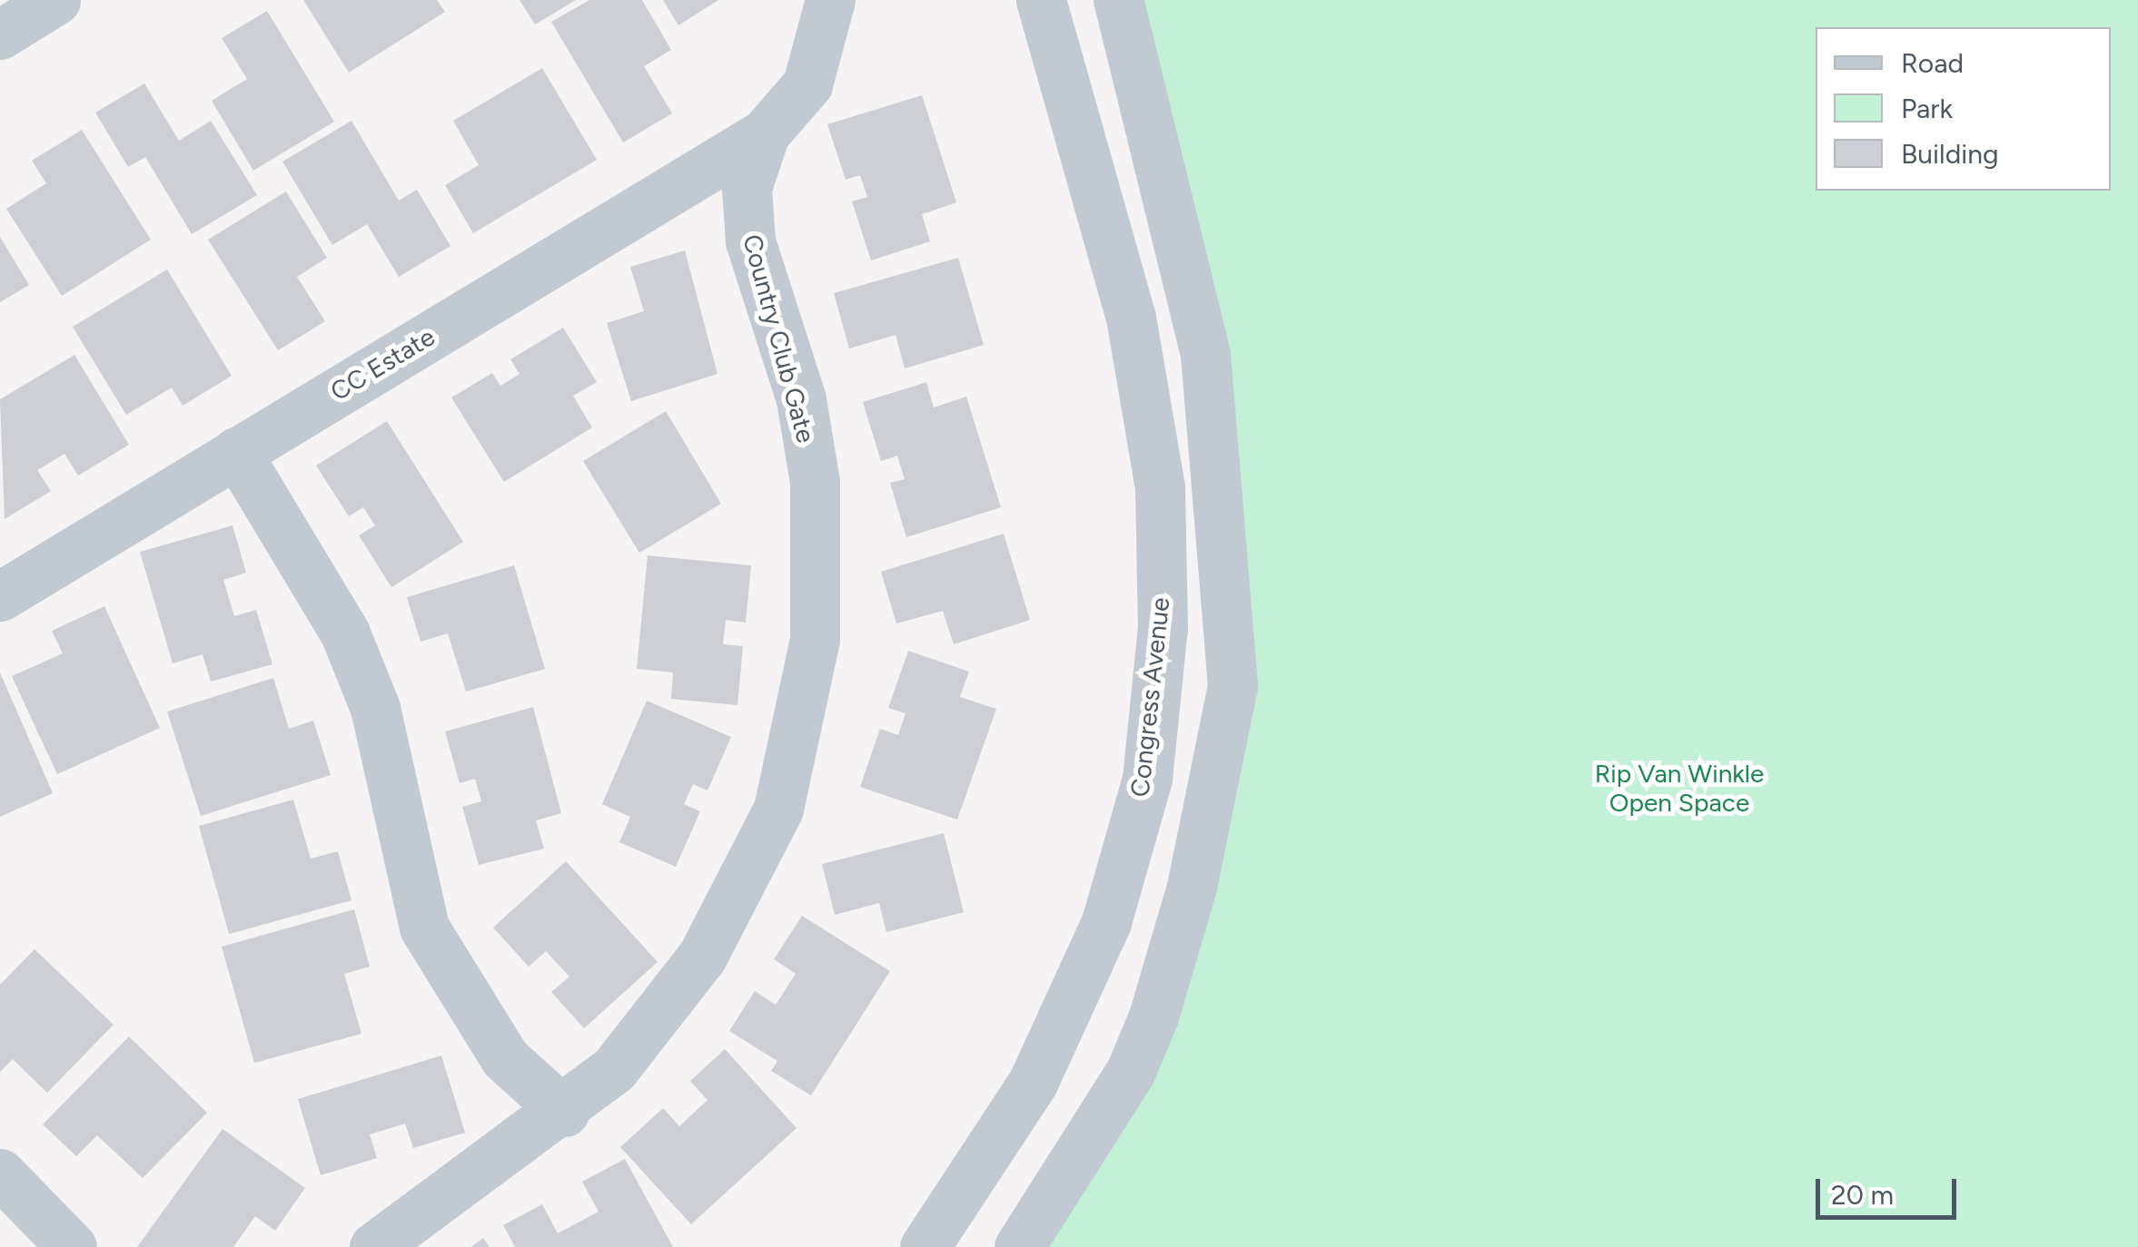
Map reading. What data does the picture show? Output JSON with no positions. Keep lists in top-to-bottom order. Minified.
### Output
{"streets":{"street":["Country Club Gate","CC Estate","Congress Avenue"]},"crossings":[["Country Club Gate","CC Estate"]],"parks":["Rip Van Winkle Open Space"],"legend":["Road","Park","Building"],"scale_bar":"20 m"}
